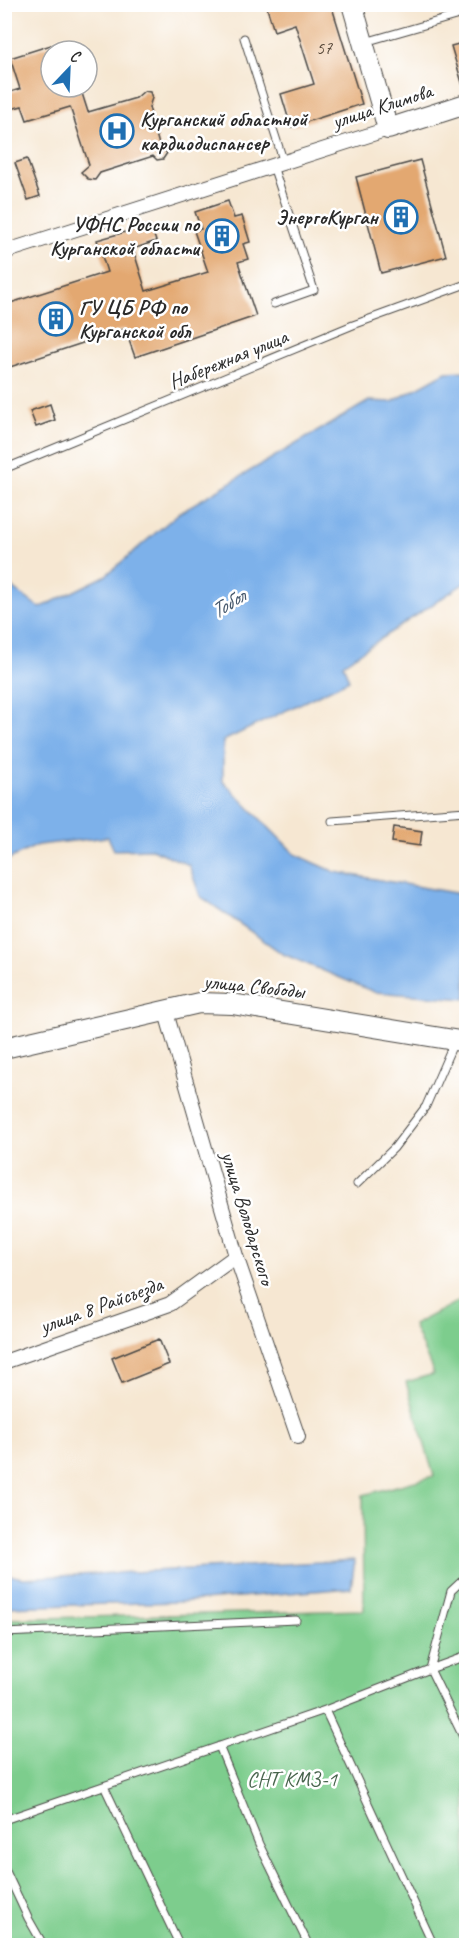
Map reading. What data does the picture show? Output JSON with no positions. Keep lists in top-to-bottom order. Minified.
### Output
{"streets":{"street":["улица Климова","улица Свободы","улица Володарского","улица 8 Райсъезда"],"lane":["Набережная улица"]},"crossings":[["улица Свободы","улица Володарского"],["улица Володарского","улица 8 Райсъезда"]],"water":["Тобол"],"parks":["СНТ КМЗ-1"],"places":{"hospital":["Курганский областной кардиодиспансер"],"building":["ЭнергоКурган","УФНС России по Курганской области","ГУ ЦБ РФ по Курганской обл"]},"house_numbers":["57"],"north":"top right"}
